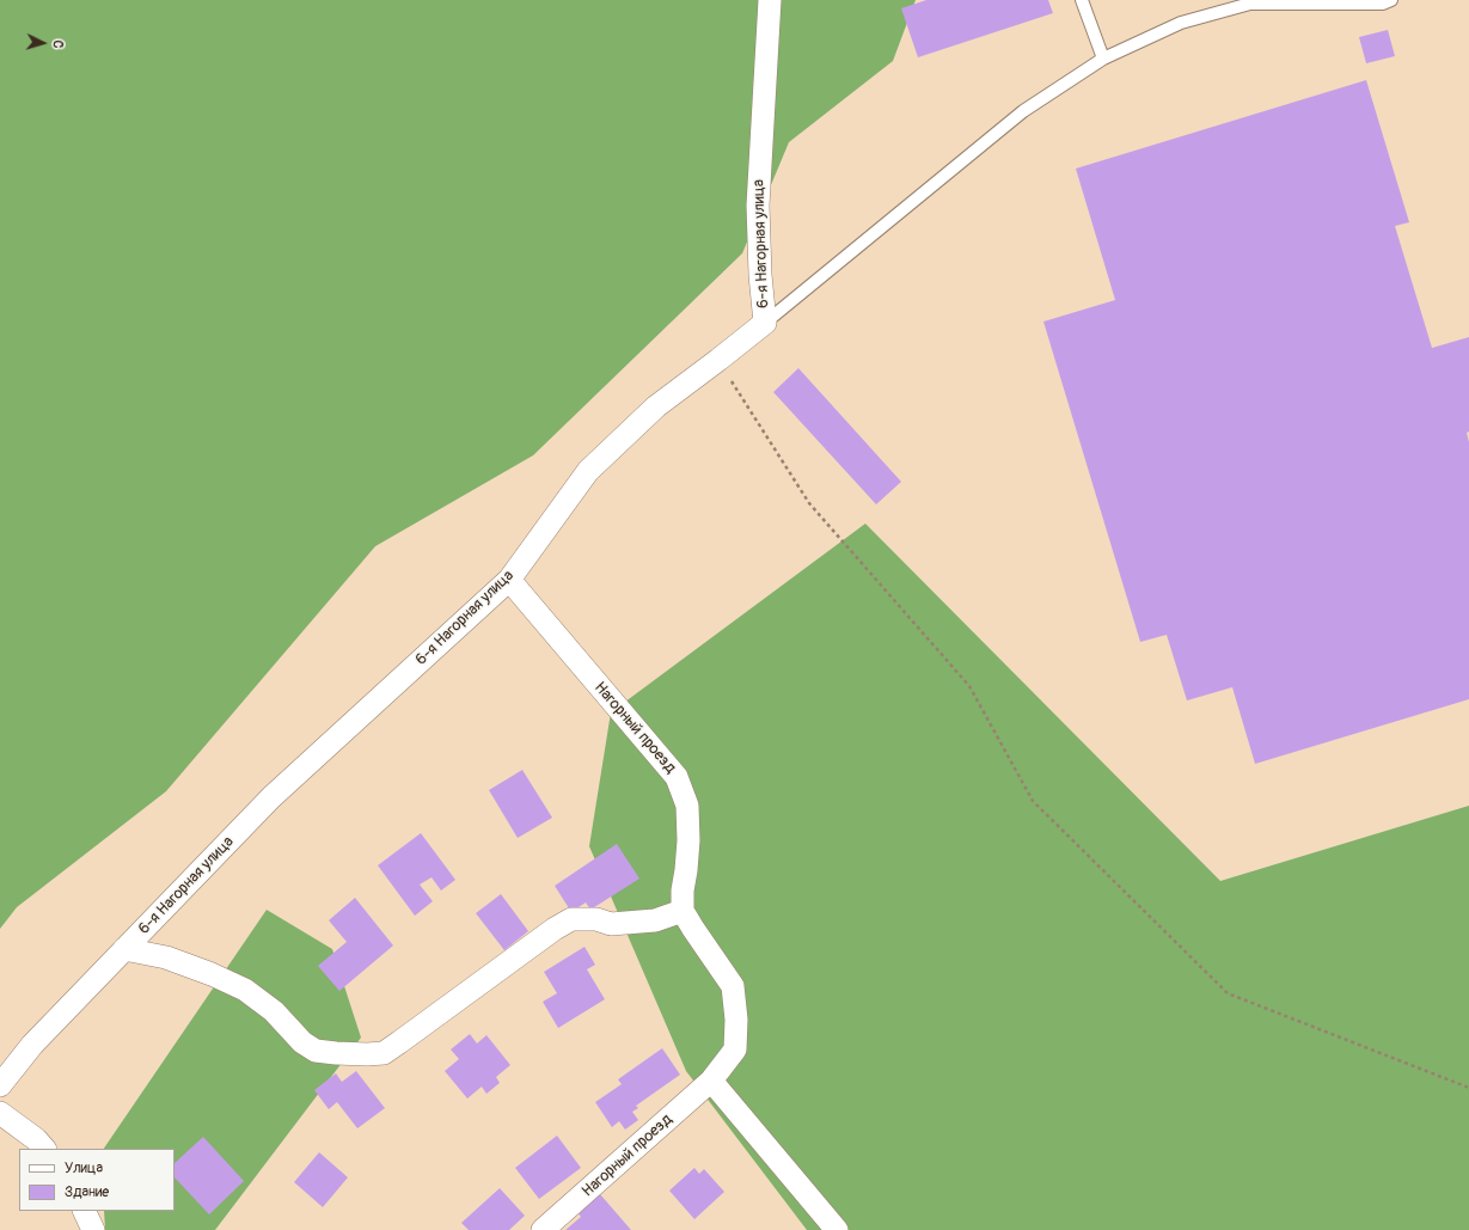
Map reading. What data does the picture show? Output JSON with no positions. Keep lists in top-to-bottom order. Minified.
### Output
{"streets":{"street":["6-я Нагорная улица","Нагорный проезд"]},"crossings":[["6-я Нагорная улица","Нагорный проезд"]],"legend":["Улица","Здание"],"north":"right"}
